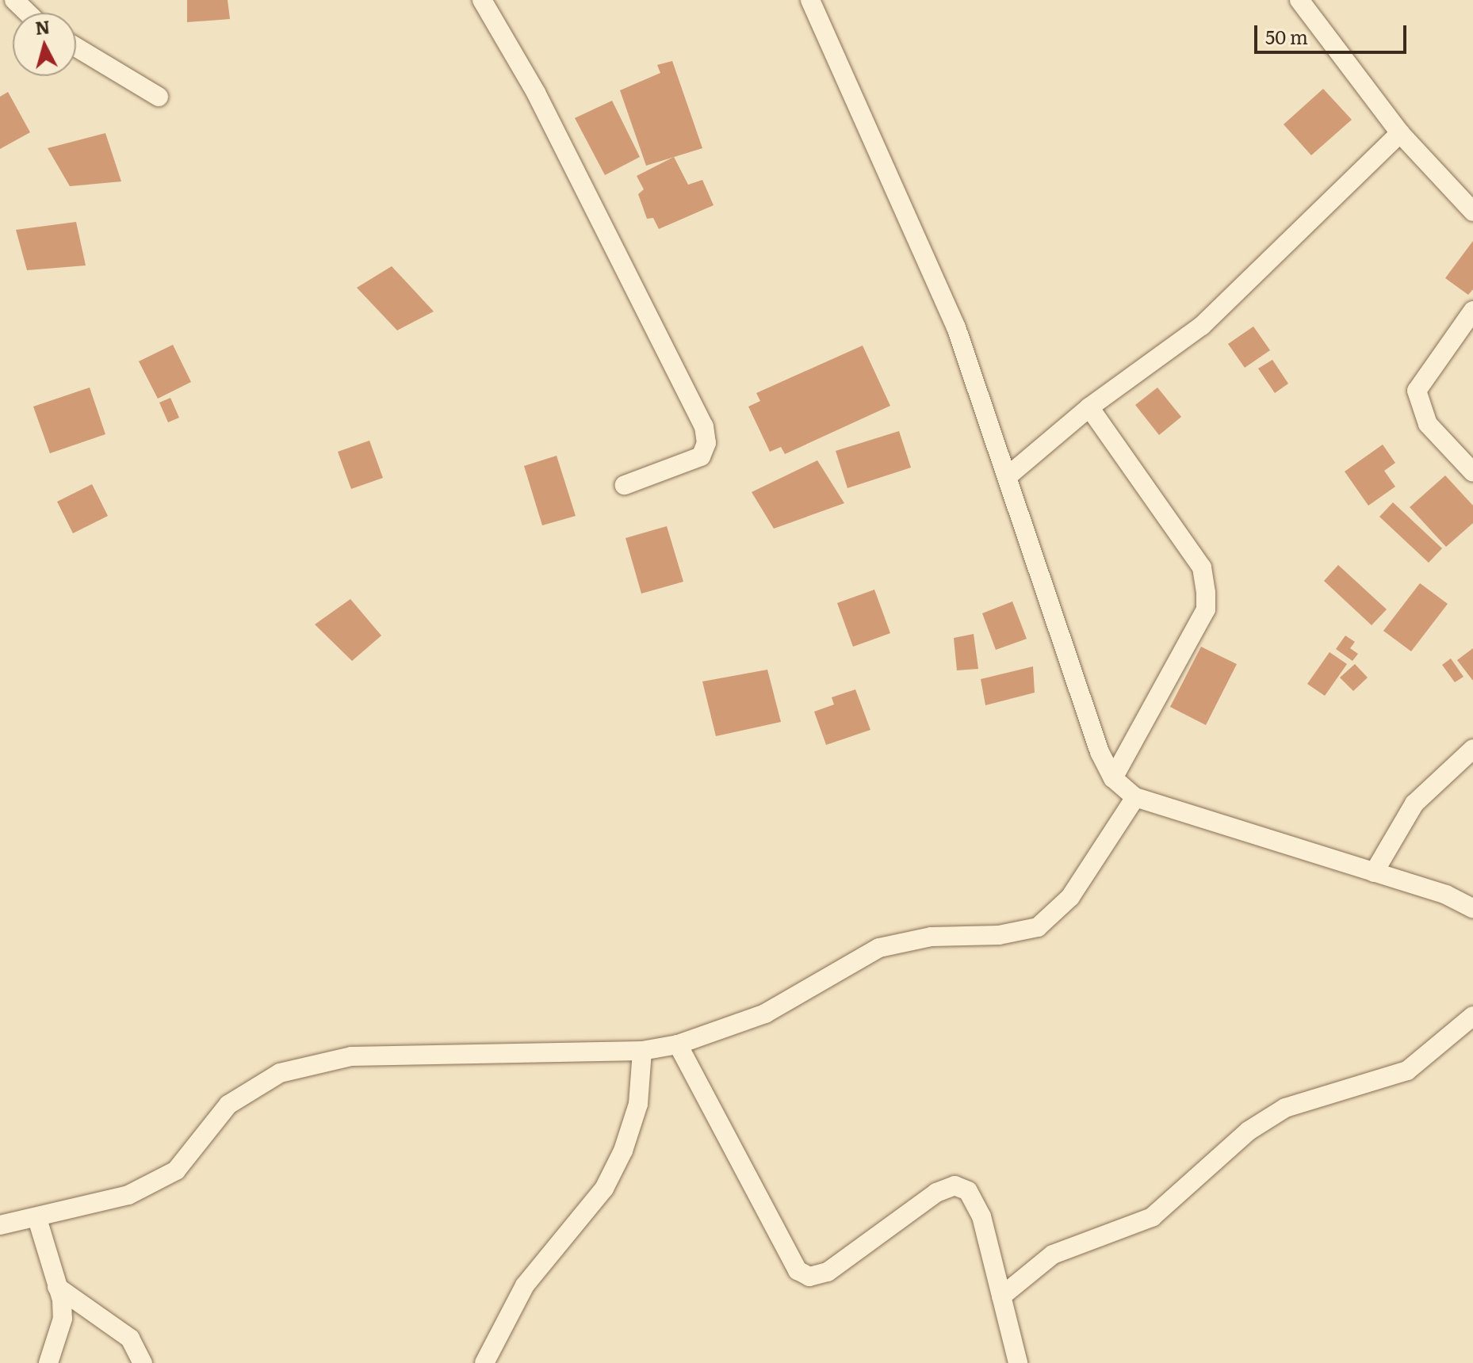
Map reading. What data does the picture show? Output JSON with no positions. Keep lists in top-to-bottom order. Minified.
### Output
{"scale_bar":"50 m","north":"top"}
